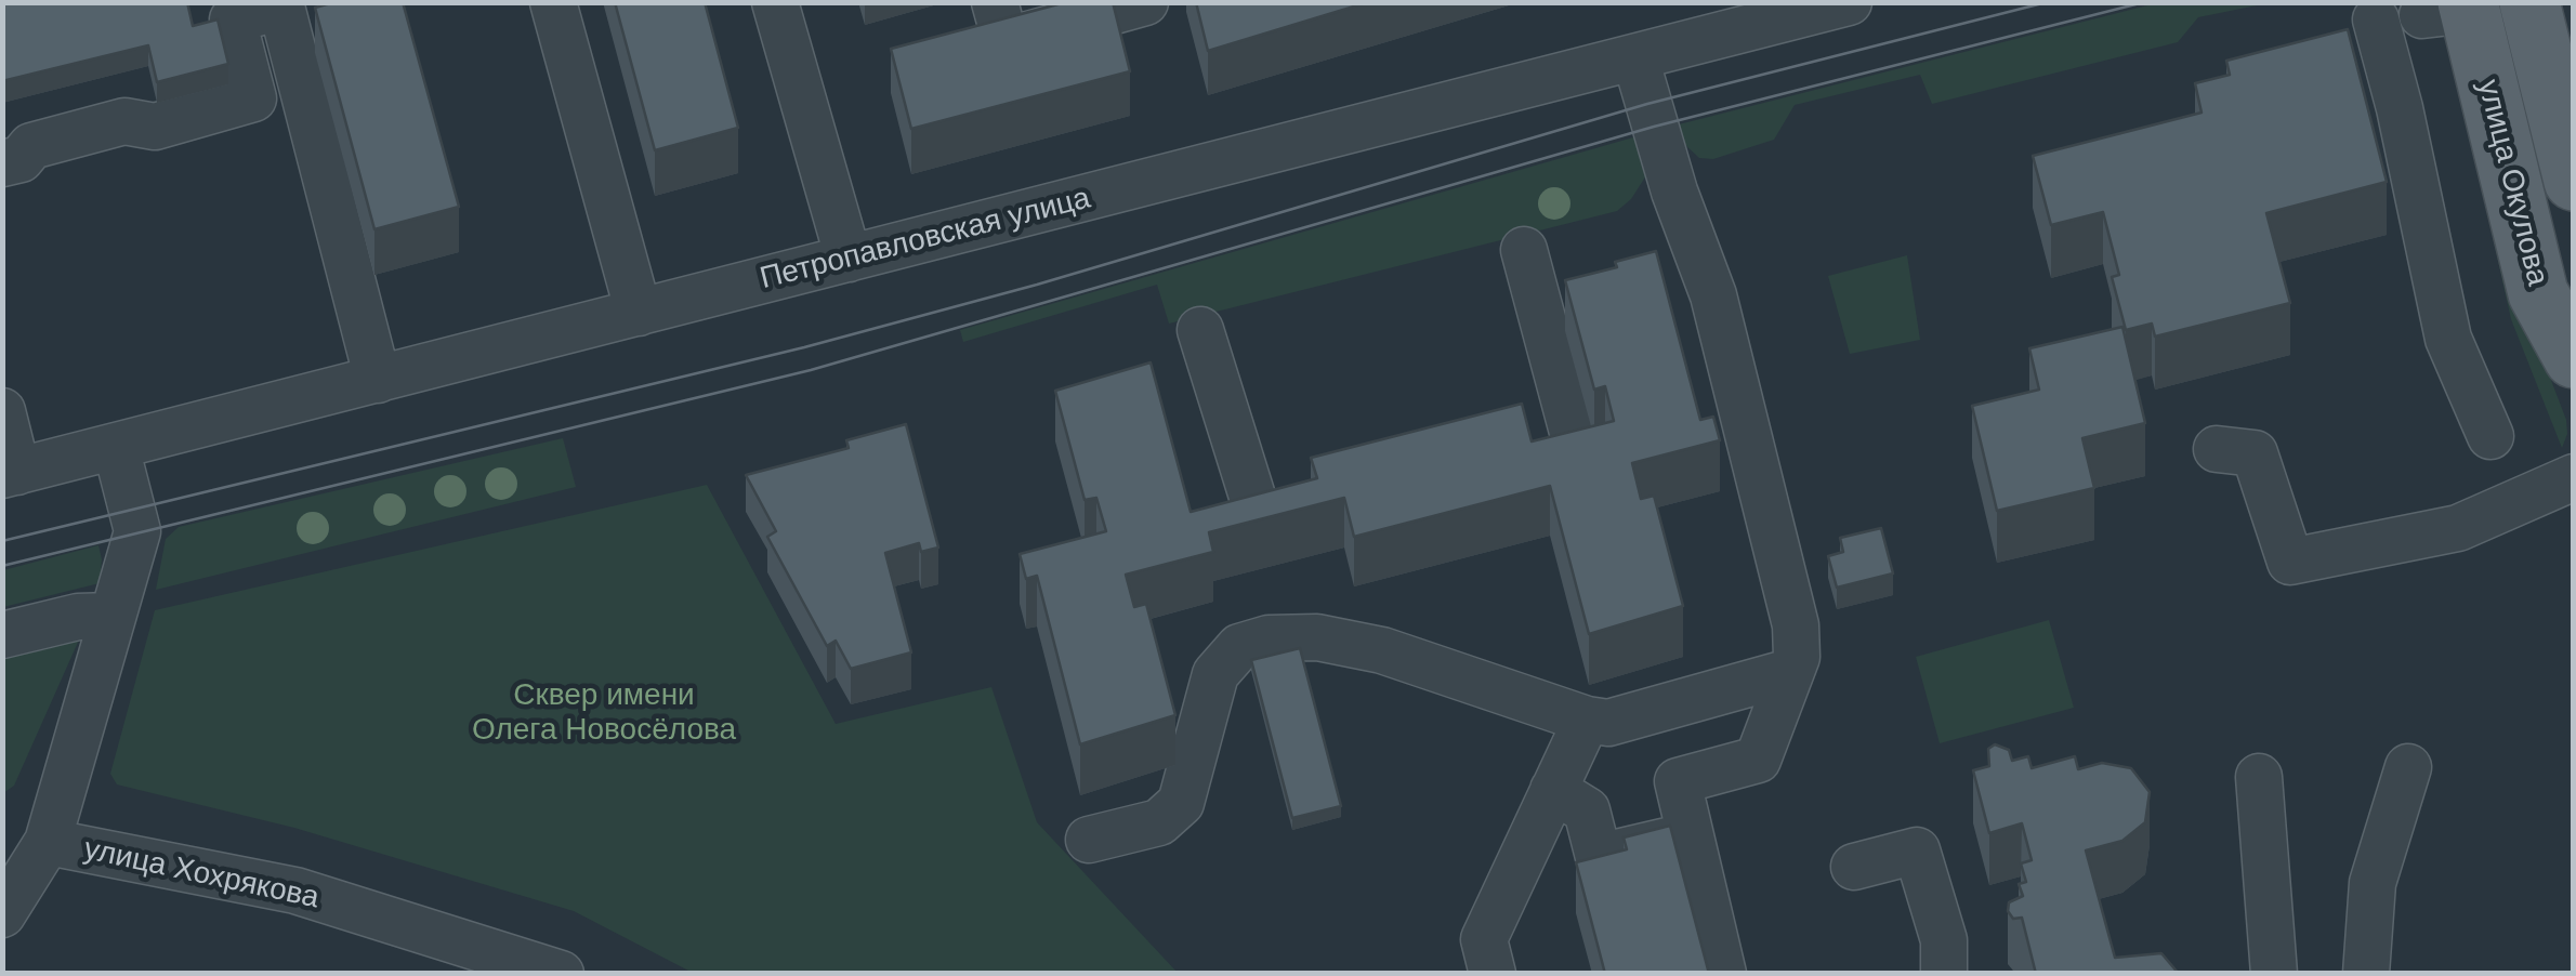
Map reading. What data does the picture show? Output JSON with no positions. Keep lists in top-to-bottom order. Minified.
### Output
{"streets":{"main road":["улица Окулова"],"street":["Петропавловская улица","улица Хохрякова"]},"crossings":[["Петропавловская улица","улица Хохрякова"]],"parks":["Сквер имени Олега Новосёлова"]}
